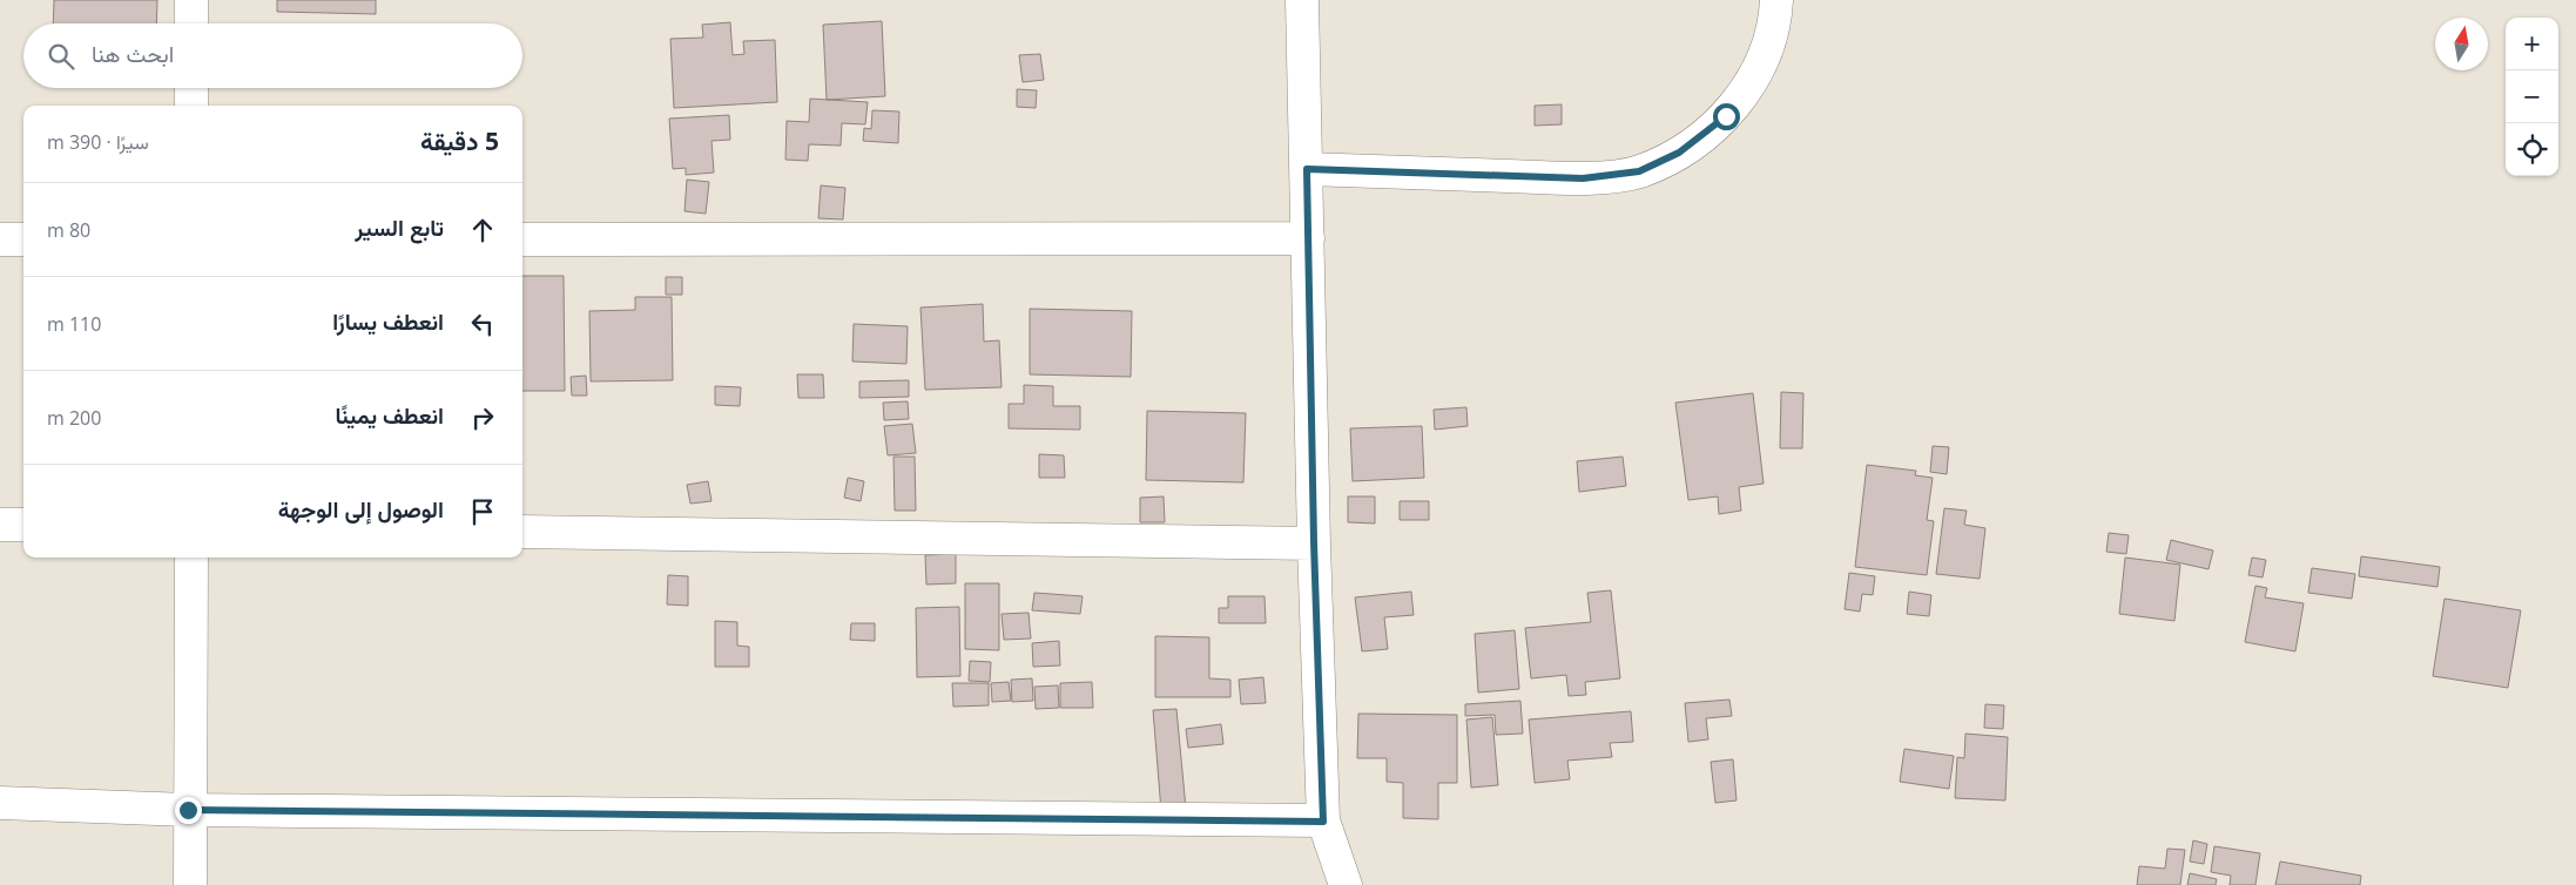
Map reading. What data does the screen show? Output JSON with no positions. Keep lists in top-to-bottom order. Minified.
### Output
{"north":"top","page":{"map_buttons":["+","−"],"search":"ابحث هنا","heading":["5 دقيقة","سيرًا · 390 m"],"list":[["تابع السير","80 m"],["انعطف يسارًا","110 m"],["انعطف يمينًا","200 m"],"الوصول إلى الوجهة"]}}
